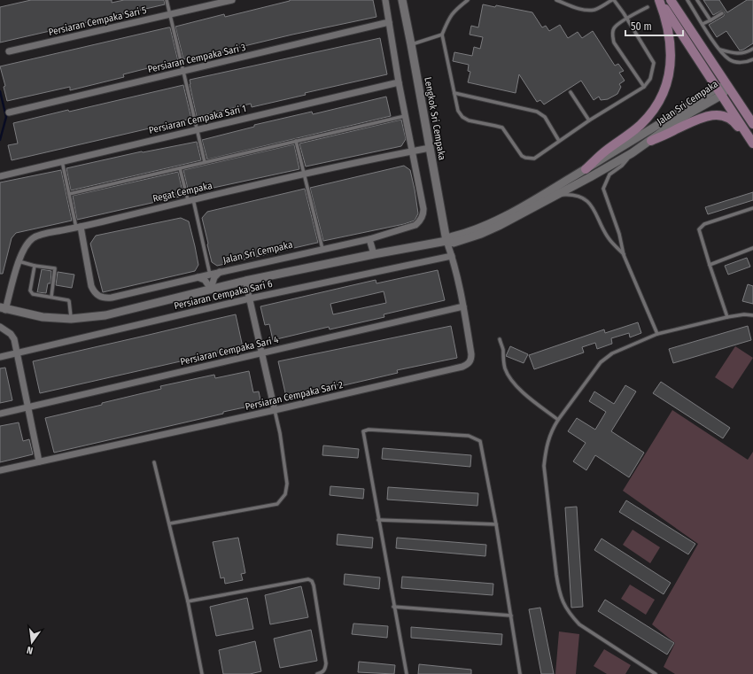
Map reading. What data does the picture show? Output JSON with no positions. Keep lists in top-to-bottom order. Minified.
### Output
{"streets":{"street":["Persiaran Cempaka Sari 5","Persiaran Cempaka Sari 3","Jalan Sri Cempaka","Lengkok Sri Cempaka","Persiaran Cempaka Sari 1","Regat Cempaka","Persiaran Cempaka Sari 6","Persiaran Cempaka Sari 4","Persiaran Cempaka Sari 2"]},"crossings":[["Jalan Sri Cempaka","Lengkok Sri Cempaka"],["Jalan Sri Cempaka","Regat Cempaka"],["Jalan Sri Cempaka","Persiaran Cempaka Sari 2"],["Lengkok Sri Cempaka","Regat Cempaka"],["Lengkok Sri Cempaka","Persiaran Cempaka Sari 2"],["Persiaran Cempaka Sari 6","Persiaran Cempaka Sari 2"],["Persiaran Cempaka Sari 4","Persiaran Cempaka Sari 2"]],"scale_bar":"50 m","north":"bottom"}
